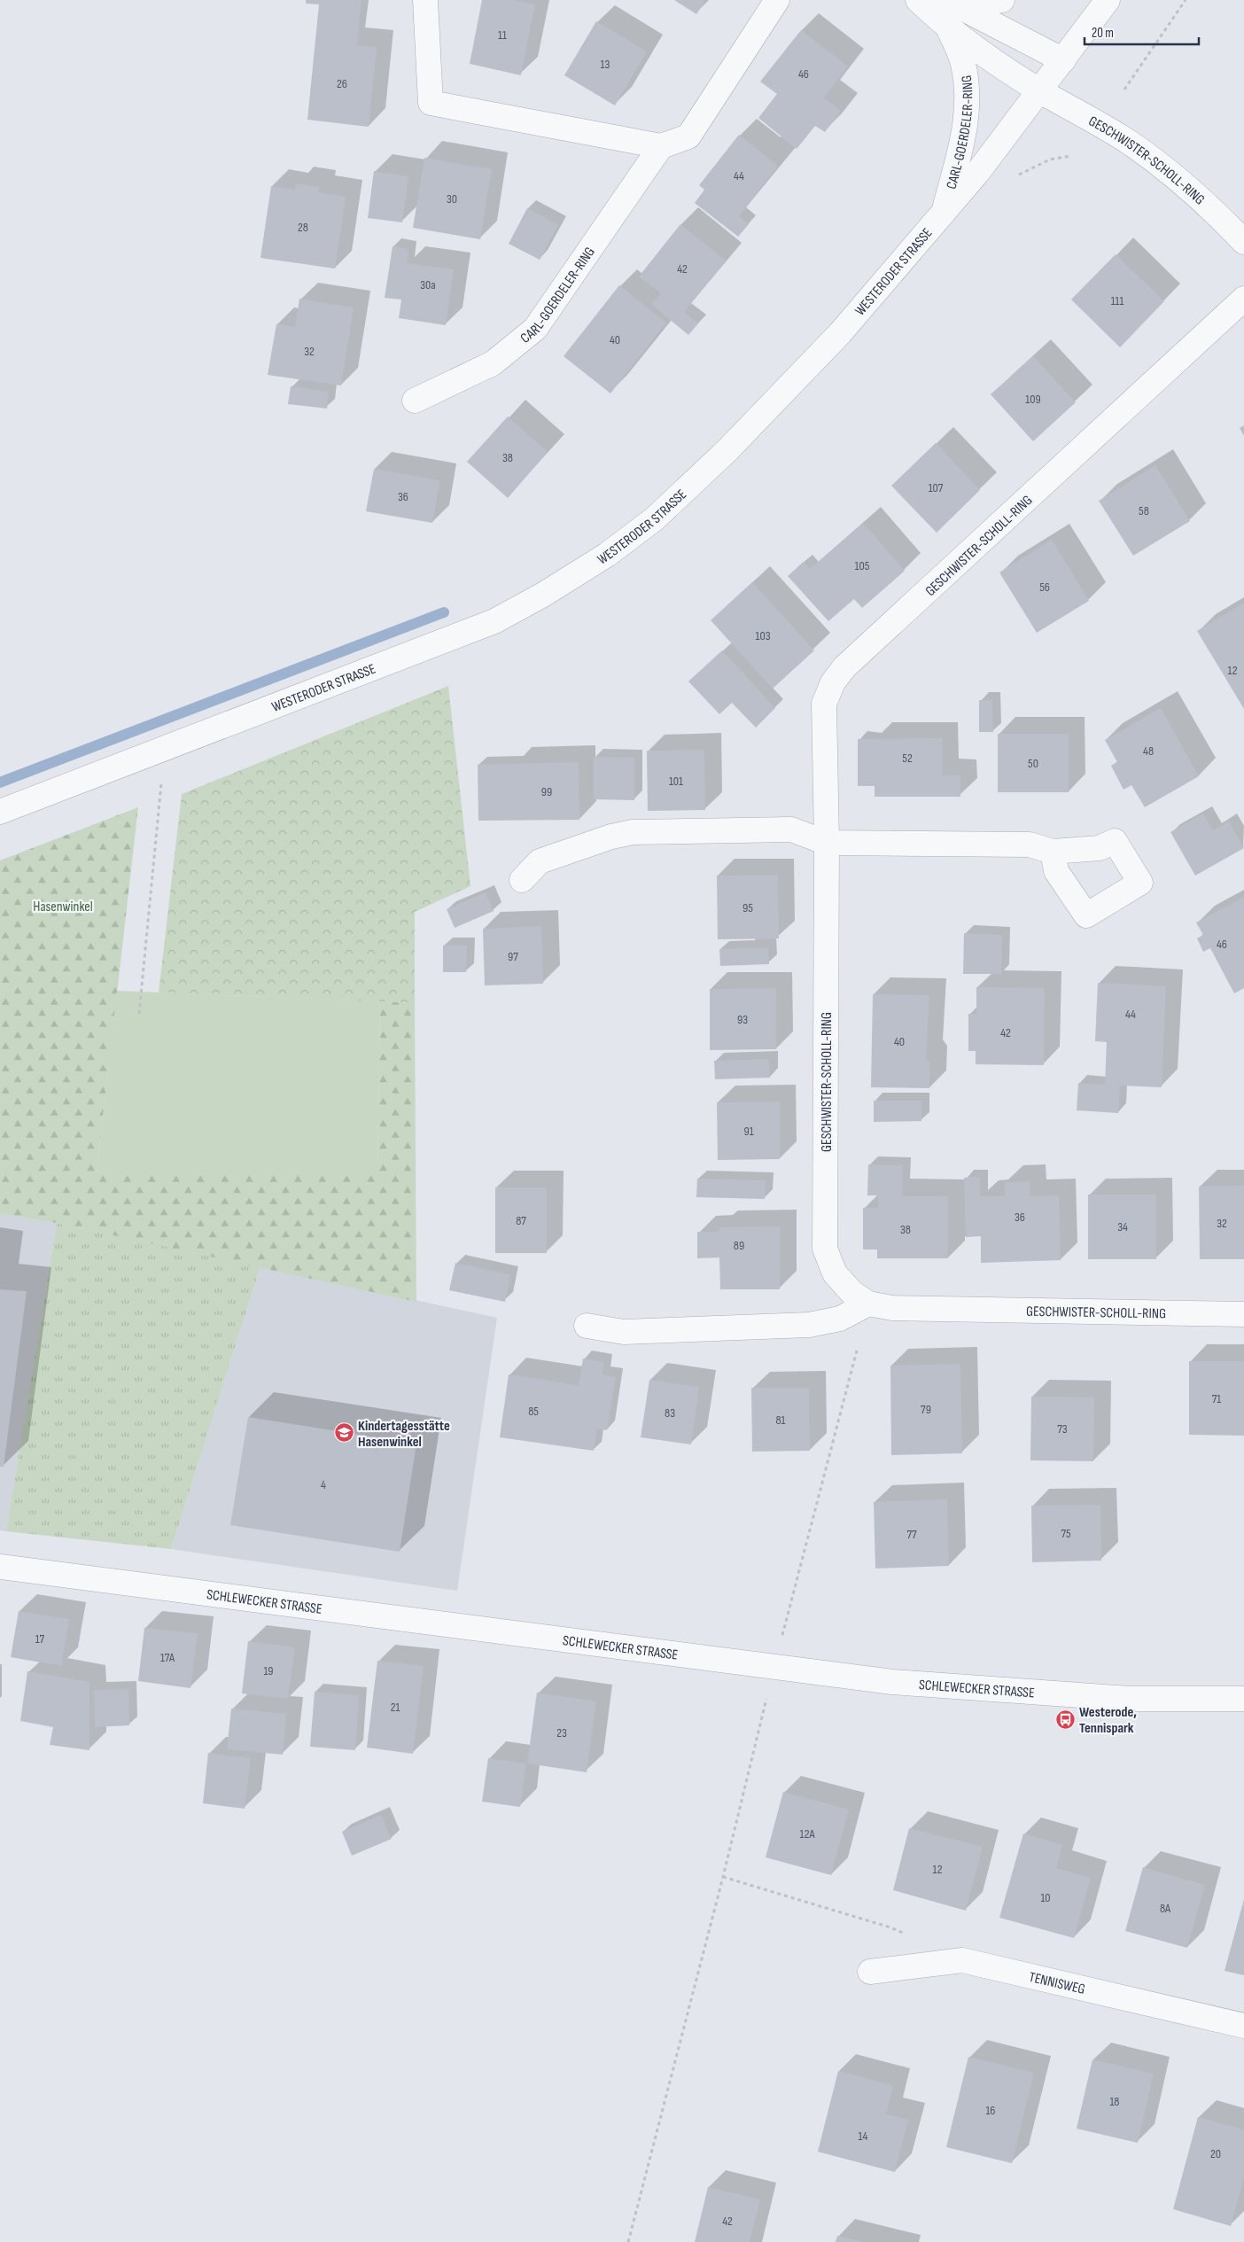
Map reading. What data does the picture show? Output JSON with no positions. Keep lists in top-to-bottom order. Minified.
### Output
{"streets":{"street":["CARL-GOERDELER-RING","GESCHWISTER-SCHOLL-RING","WESTERODER STRASSE","SCHLEWECKER STRASSE","TENNISWEG"]},"crossings":[["CARL-GOERDELER-RING","GESCHWISTER-SCHOLL-RING"],["CARL-GOERDELER-RING","WESTERODER STRASSE"],["GESCHWISTER-SCHOLL-RING","WESTERODER STRASSE"]],"parks":["Hasenwinkel"],"places":{"school or university":["Kindertagesstätte Hasenwinkel"],"bus stop":["Westerode, Tennispark"]},"house_numbers":["11","13","46","26","44","30","28","42","30a","111","40","32","109","38","107","36","58","105","56","103","12","48","52","50","101","99","95","46","97","44","93","42","40","91","36","87","32","34","38","89","71","79","85","83","81","73","4","75","77","17","17A","19","21","23","12A","12","10","8A","18","16","14","20","42"],"scale_bar":"20 m"}
